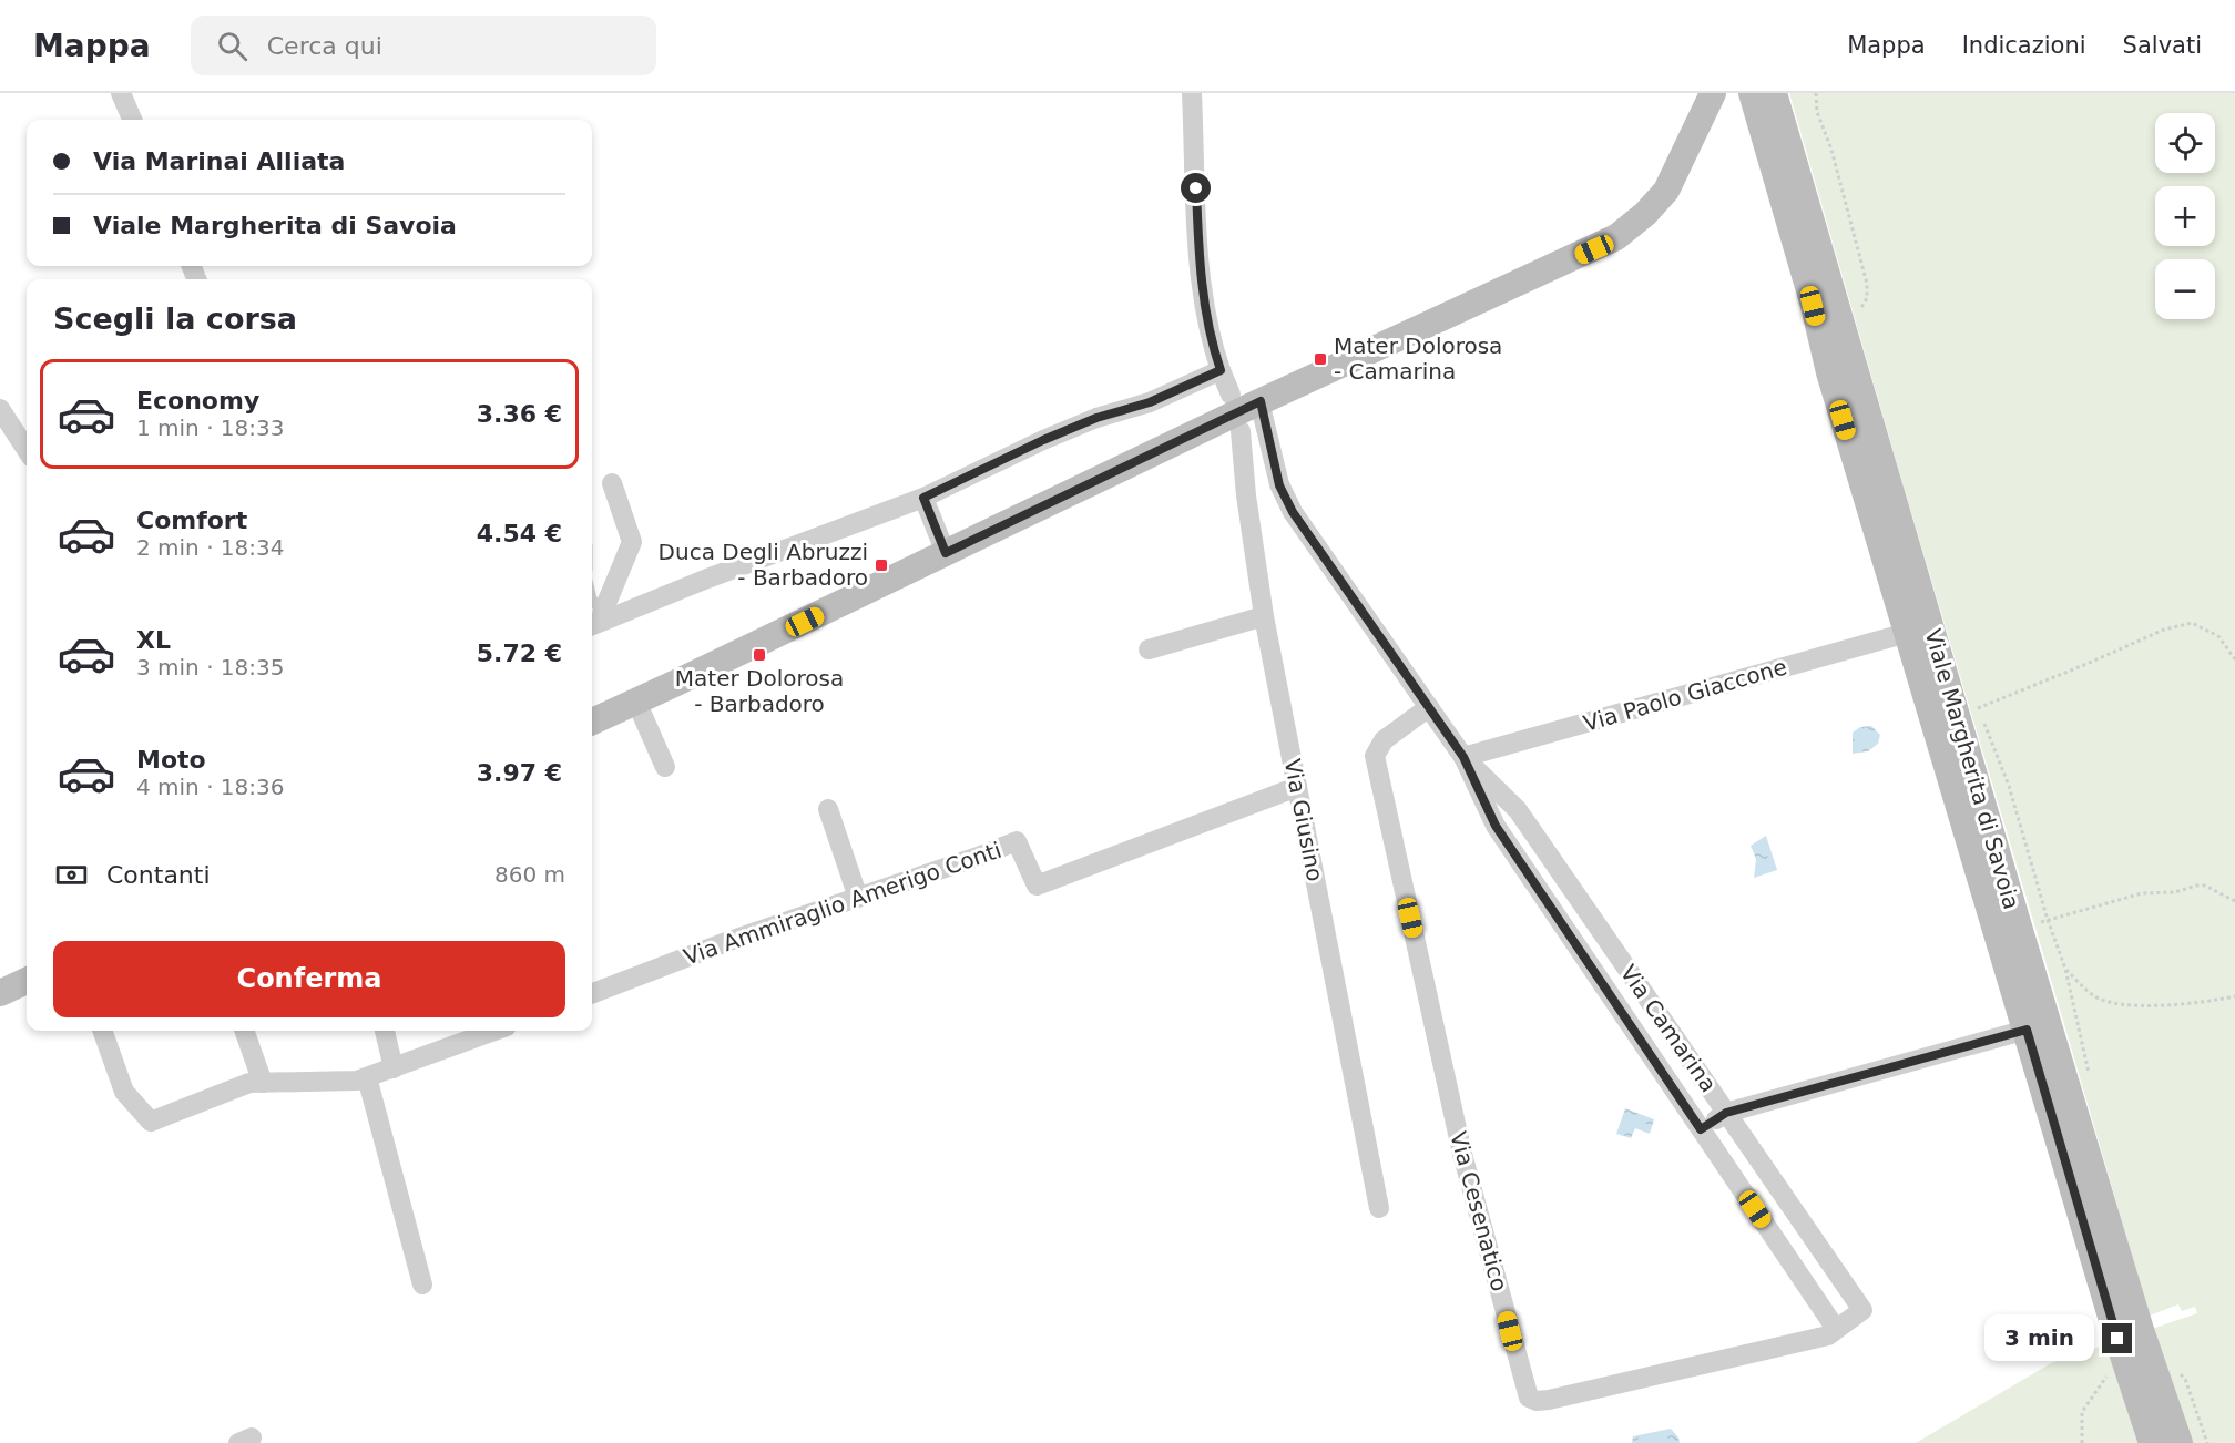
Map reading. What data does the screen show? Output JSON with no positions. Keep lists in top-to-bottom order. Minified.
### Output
{"streets":{"street":["Via Paolo Giaccone","Viale Margherita di Savoia","Via Giusino","Via Ammiraglio Amerigo Conti","Via Camarina","Via Cesenatico"]},"crossings":[["Via Paolo Giaccone","Viale Margherita di Savoia"],["Via Paolo Giaccone","Via Camarina"],["Via Giusino","Via Ammiraglio Amerigo Conti"],["Via Giusino","Via Camarina"],["Via Camarina","Via Cesenatico"]],"places":{"transit":["Mater Dolorosa - Camarina","Duca Degli Abruzzi - Barbadoro","Mater Dolorosa - Barbadoro"]},"page":{"header":"Mappa","search":"Cerca qui","nav":["Mappa","Indicazioni","Salvati"],"map_buttons":["+","−"],"banner":["Via Marinai Alliata","Viale Margherita di Savoia"],"heading":"Scegli la corsa","list":[{"name":"Economy","note":"1 min · 18:33","value":"3.36 €"},{"name":"Comfort","note":"2 min · 18:34","value":"4.54 €"},{"name":"XL","note":"3 min · 18:35","value":"5.72 €"},{"name":"Moto","note":"4 min · 18:36","value":"3.97 €"}],"pay":["Contanti","860 m"],"buttons":"Conferma","bubble":"3 min"}}
